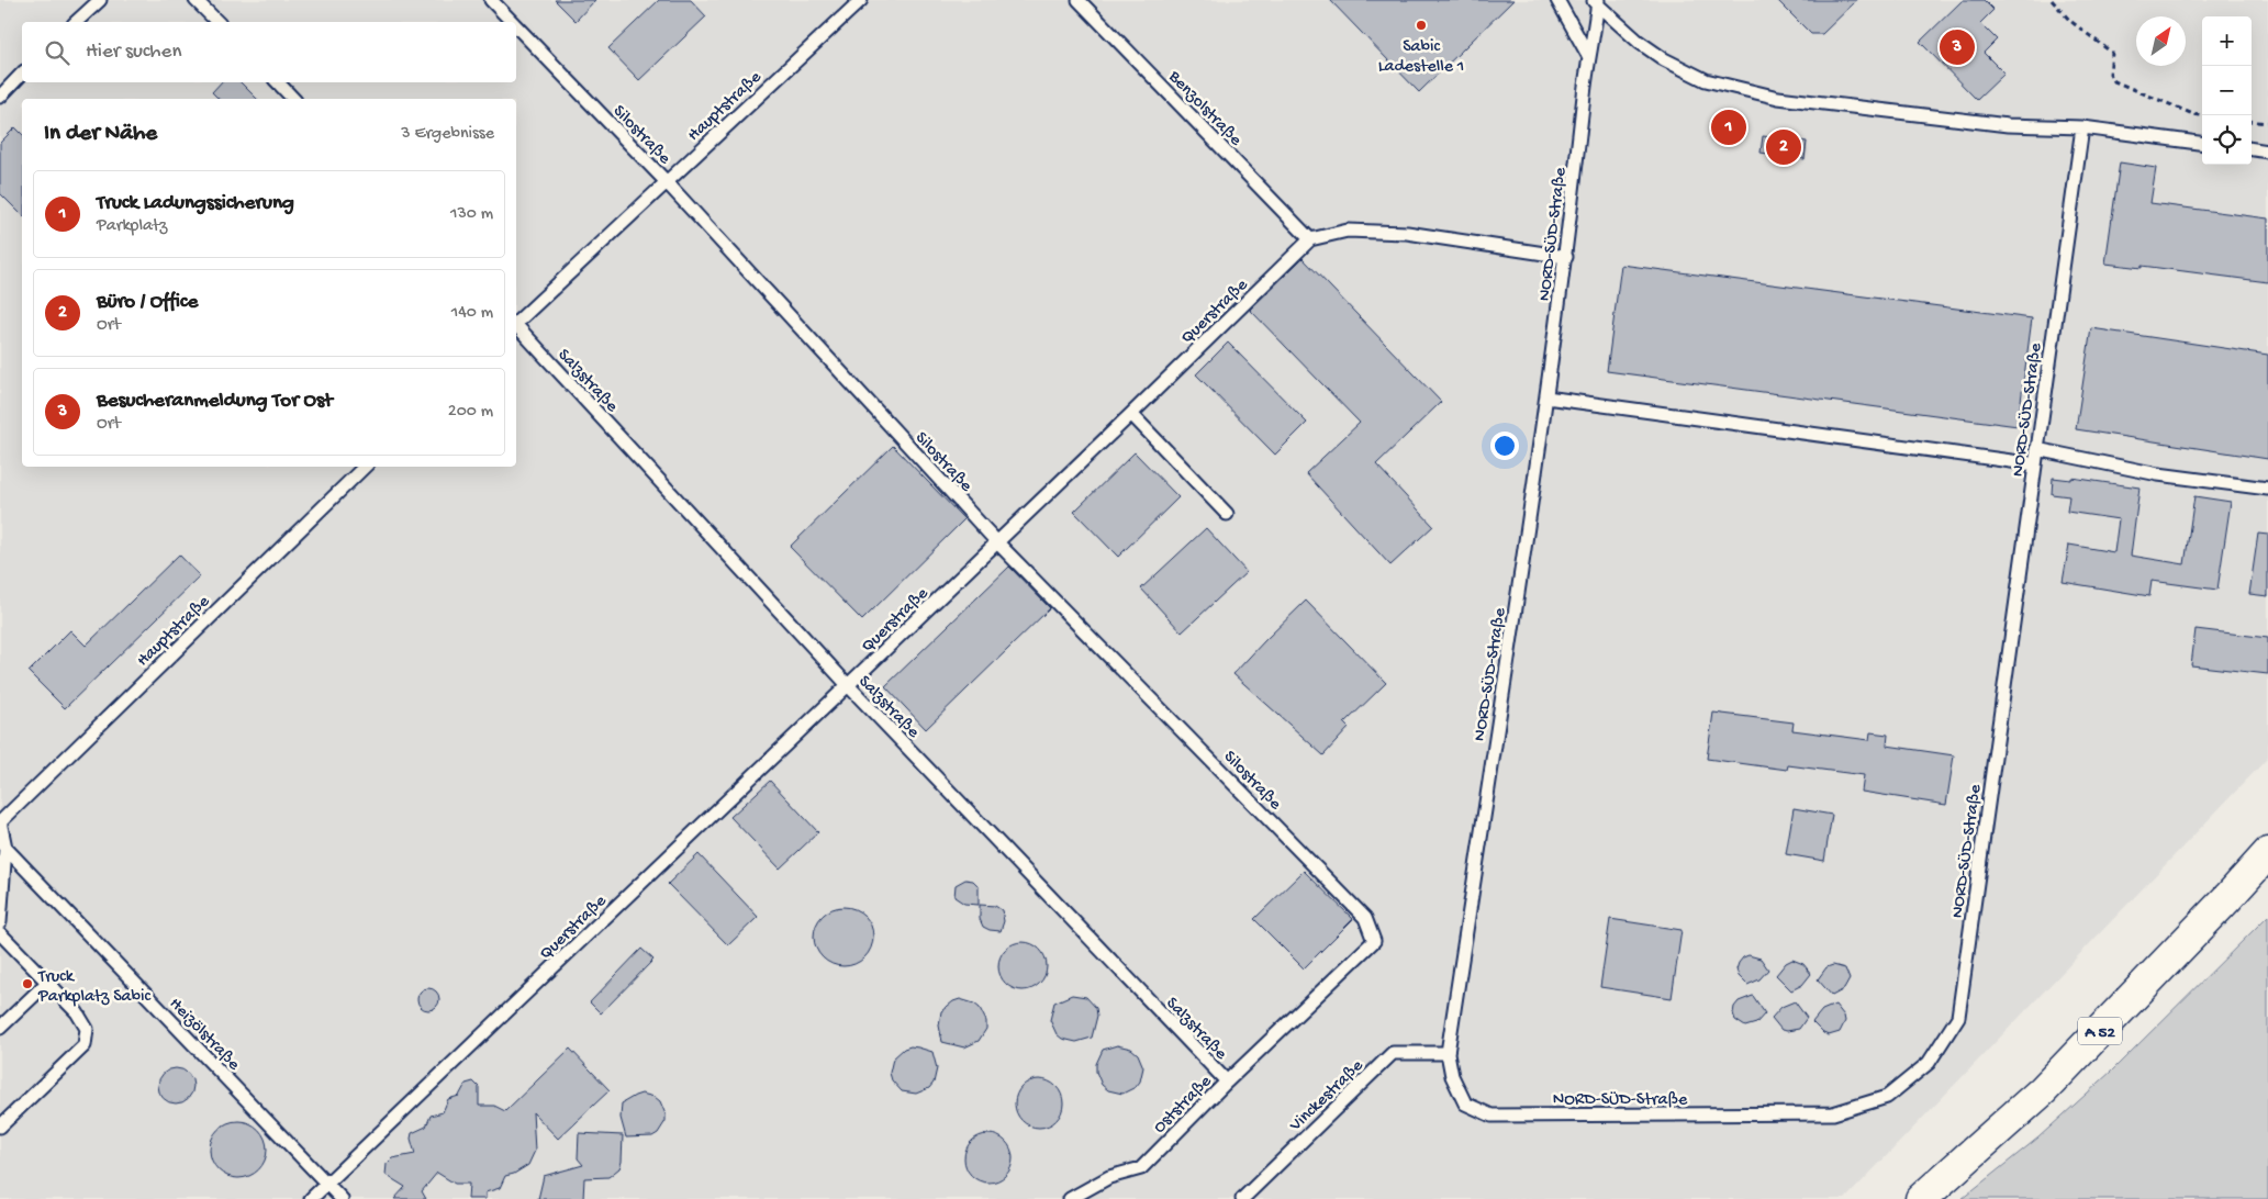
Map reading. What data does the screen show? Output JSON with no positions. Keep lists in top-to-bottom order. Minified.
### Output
{"streets":{"highway":["A 52"],"lane":["Hauptstraße","Benzolstraße","Silostraße","NORD-SÜD-Straße","Querstraße","Salzstraße","Heizölstraße","Vinckestraße","Oststraße"]},"crossings":[["Hauptstraße","Silostraße"],["Benzolstraße","Querstraße"],["Silostraße","Querstraße"],["Silostraße","Oststraße"],["NORD-SÜD-Straße","Vinckestraße"],["Querstraße","Salzstraße"],["Querstraße","Heizölstraße"],["Salzstraße","Oststraße"]],"places":["Sabic Ladestelle 1","Truck Parkplatz Sabic"],"north":"top right","page":{"map_buttons":["+","−"],"search":"Hier suchen","pins":["3","1","2"],"heading":["In der Nähe","3 Ergebnisse"],"list":[{"mark":"1","name":"Truck Ladungssicherung","note":"Parkplatz","value":"130 m"},{"mark":"2","name":"Büro / Office","note":"Ort","value":"140 m"},{"mark":"3","name":"Besucheranmeldung Tor Ost","note":"Ort","value":"200 m"}]}}
